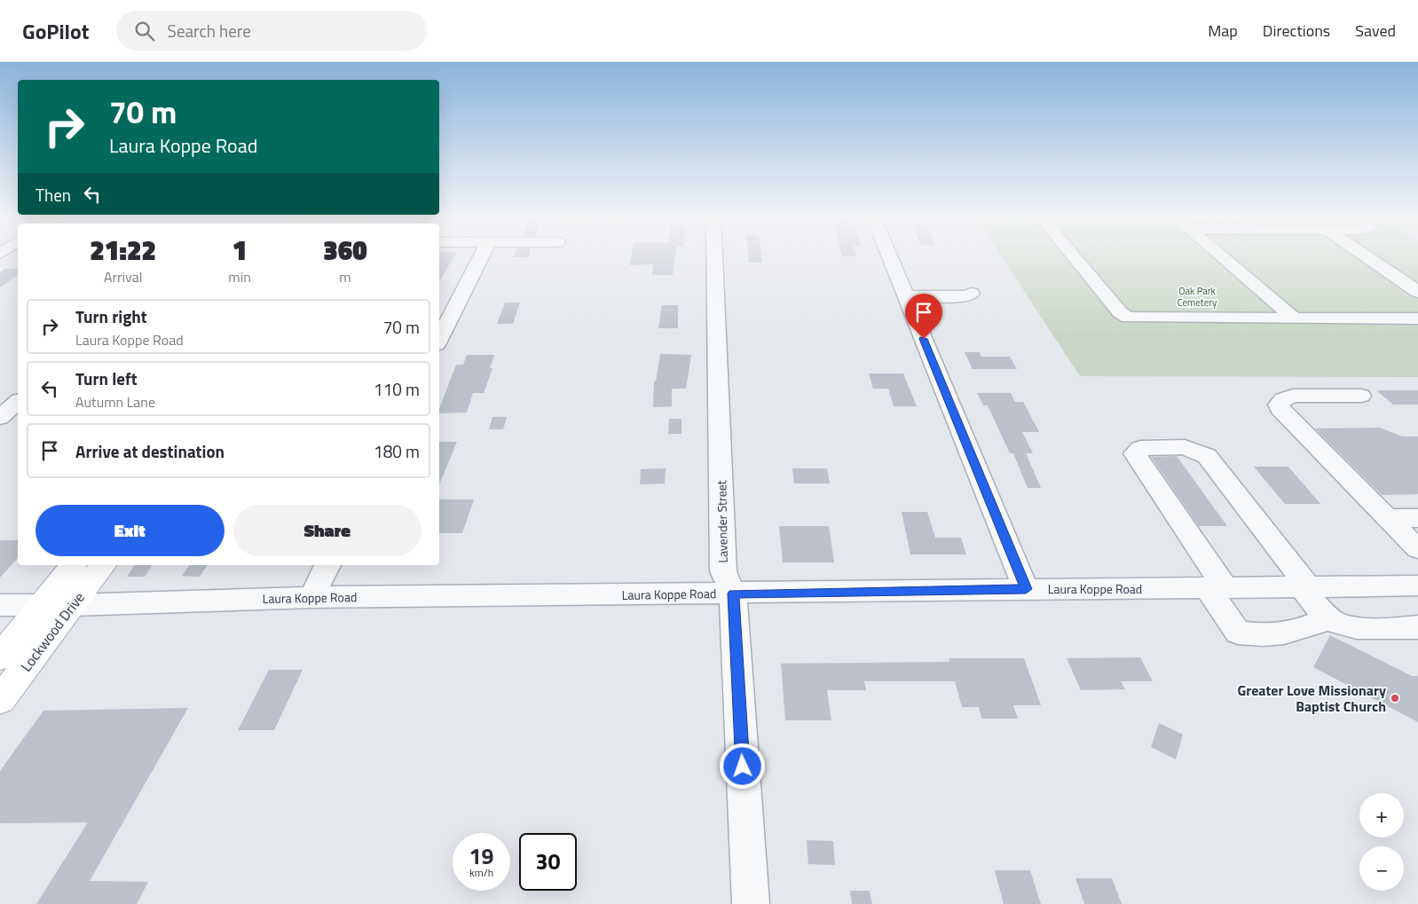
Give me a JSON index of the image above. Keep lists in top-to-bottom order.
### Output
{
  "streets": {
    "main road": ["Lockwood Drive"],
    "street": ["Lavender Street", "Laura Koppe Road"]
  },
  "crossings": [
    ["Lavender Street", "Laura Koppe Road"],
    ["Laura Koppe Road", "Lockwood Drive"]
  ],
  "parks": ["Oak Park Cemetery"],
  "places": ["Greater Love Missionary Baptist Church"],
  "page": {
    "header": "GoPilot",
    "search": "Search here",
    "nav": ["Map", "Directions", "Saved"],
    "turn": ["70 m", "Laura Koppe Road"],
    "then": "Then",
    "eta": [
      "21:22",
      "Arrival",
      "1",
      "min",
      "360",
      "m"
    ],
    "list": [
      {
        "name": "Turn right",
        "note": "Laura Koppe Road",
        "value": "70 m"
      },
      {
        "name": "Turn left",
        "note": "Autumn Lane",
        "value": "110 m"
      },
      {
        "name": "Arrive at destination",
        "value": "180 m"
      }
    ],
    "buttons": ["Exit", "Share"],
    "map_buttons": ["+", "−"],
    "speed": "19 km/h",
    "limit": "30"
  }
}
